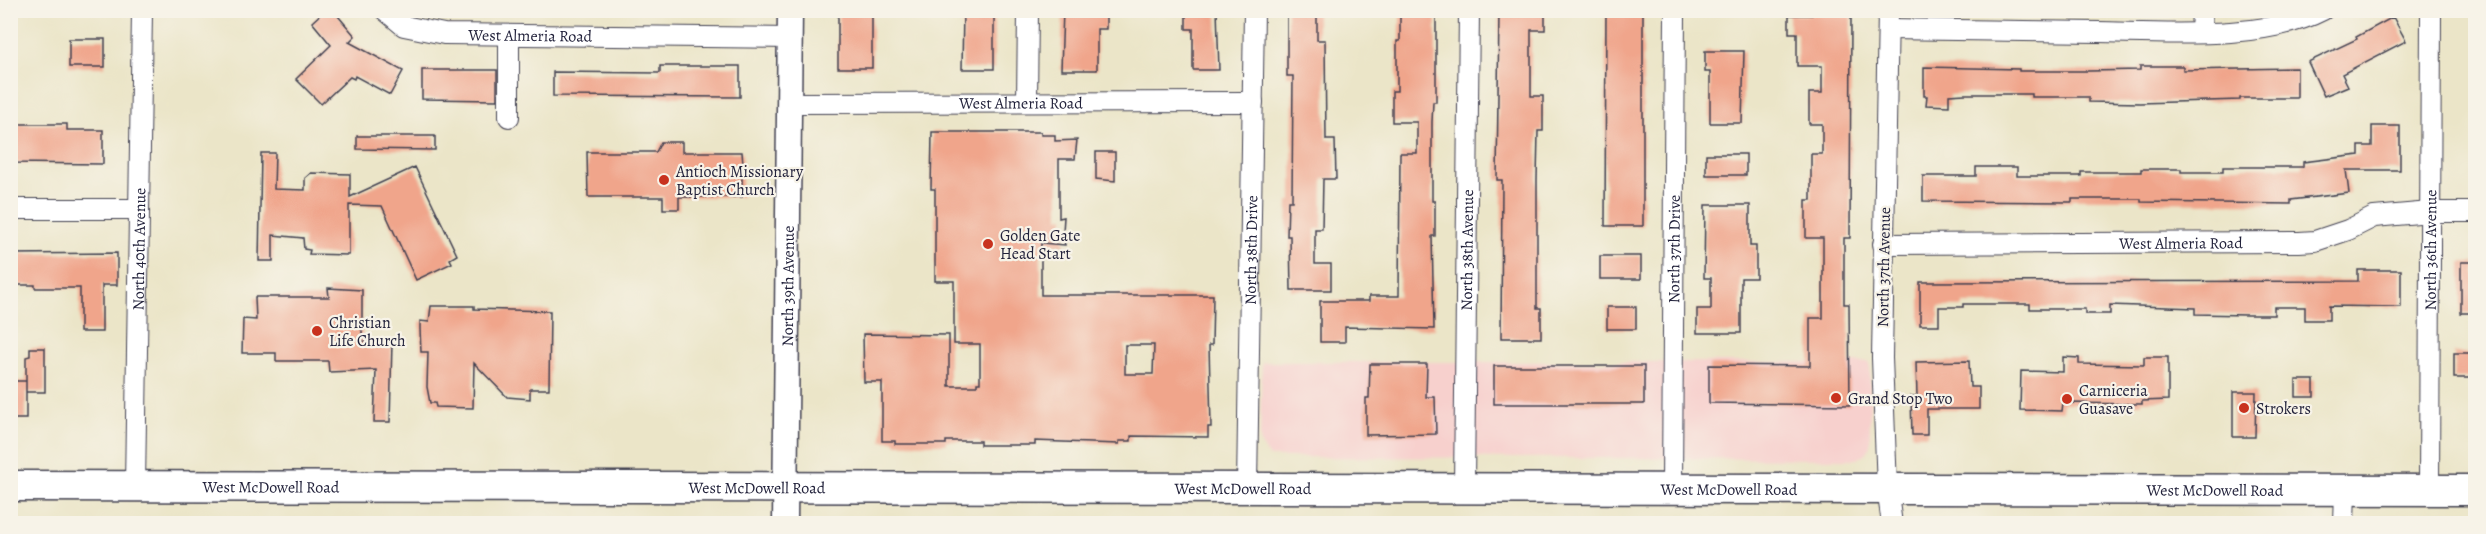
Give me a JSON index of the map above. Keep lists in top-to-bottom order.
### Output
{
  "streets": {
    "main road": ["West McDowell Road"],
    "street": [
      "West Almeria Road",
      "North 40th Avenue",
      "North 38th Drive",
      "North 38th Avenue",
      "North 37th Drive",
      "North 36th Avenue",
      "North 37th Avenue",
      "North 39th Avenue"
    ]
  },
  "crossings": [
    ["West Almeria Road", "North 38th Drive"],
    ["West Almeria Road", "North 36th Avenue"],
    ["West Almeria Road", "North 37th Avenue"],
    ["West Almeria Road", "North 39th Avenue"],
    ["North 40th Avenue", "West McDowell Road"],
    ["North 38th Drive", "West McDowell Road"],
    ["North 38th Avenue", "West McDowell Road"],
    ["North 37th Drive", "West McDowell Road"],
    ["North 36th Avenue", "West McDowell Road"],
    ["North 37th Avenue", "West McDowell Road"],
    ["North 39th Avenue", "West McDowell Road"]
  ],
  "places": [
    "Antioch Missionary Baptist Church",
    "Golden Gate Head Start",
    "Christian Life Church",
    "Grand Stop Two",
    "Carniceria Guasave",
    "Strokers"
  ]
}
